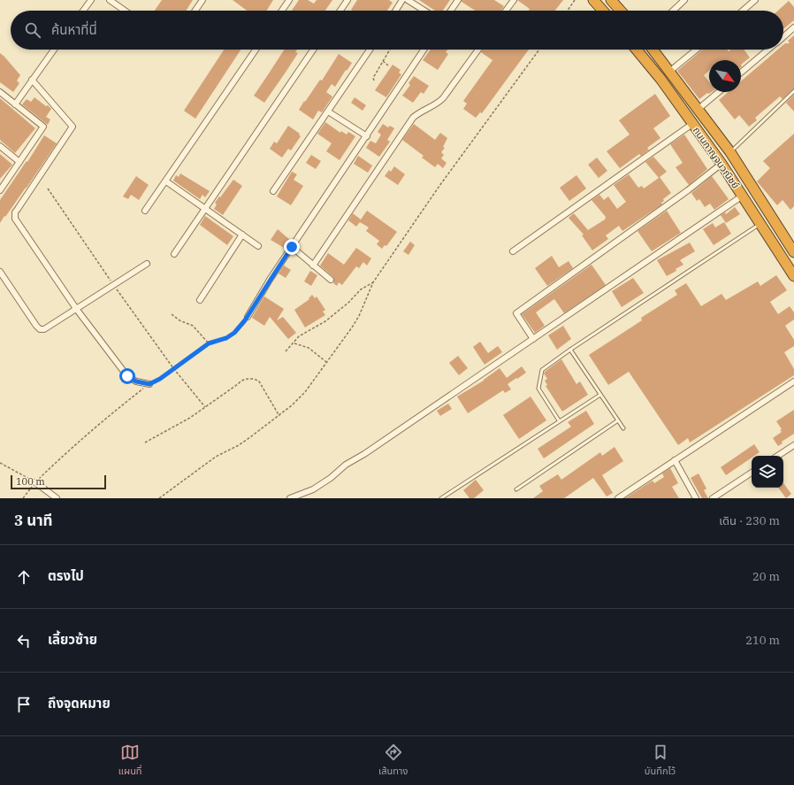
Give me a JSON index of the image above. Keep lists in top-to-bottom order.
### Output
{
  "streets": {
    "highway": ["ถนนกาญจนวณิชย์"]
  },
  "scale_bar": "100 m",
  "north": "bottom right",
  "page": {
    "search": "ค้นหาที่นี่",
    "scale": "100 m",
    "heading": ["3 นาที", "เดิน · 230 m"],
    "list": [
      ["ตรงไป", "20 m"],
      ["เลี้ยวซ้าย", "210 m"],
      "ถึงจุดหมาย"
    ],
    "nav": ["แผนที่", "เส้นทาง", "บันทึกไว้"]
  }
}
